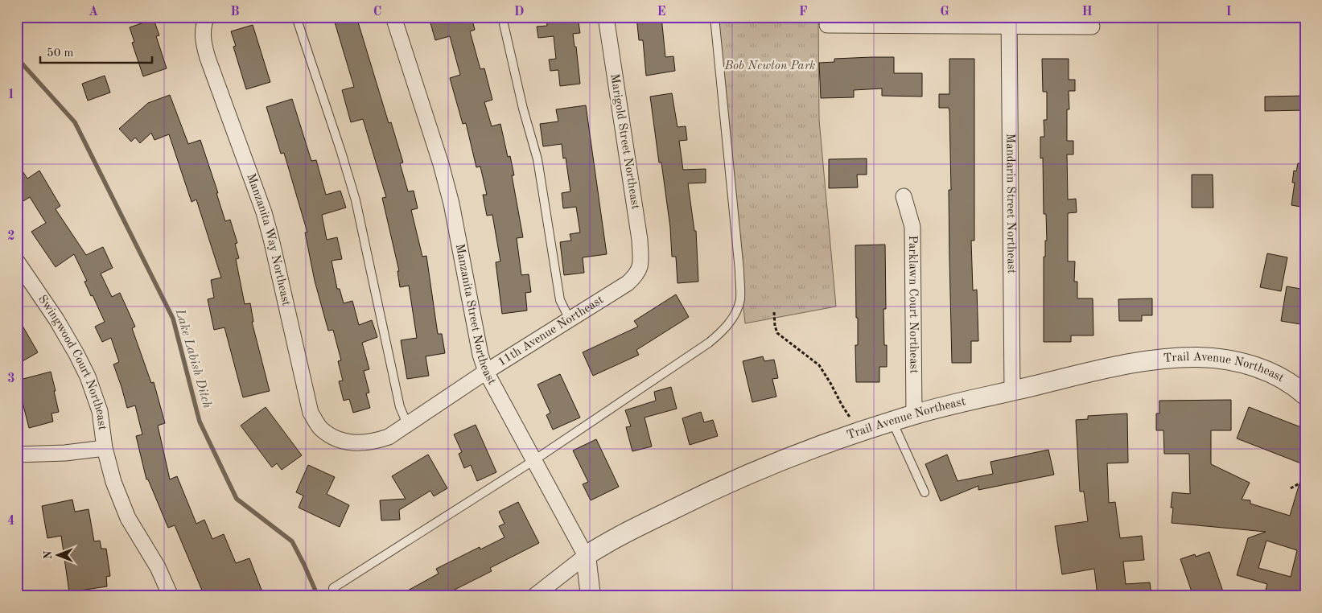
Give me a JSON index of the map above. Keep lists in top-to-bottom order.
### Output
{
  "streets": {
    "street": [
      "Marigold Street Northeast",
      "Mandarin Street Northeast",
      "Manzanita Way Northeast",
      "Parklawn Court Northeast",
      "Manzanita Street Northeast",
      "11th Avenue Northeast",
      "Swingwood Court Northeast",
      "Trail Avenue Northeast"
    ]
  },
  "crossings": [
    ["Marigold Street Northeast", "11th Avenue Northeast"],
    ["Mandarin Street Northeast", "Trail Avenue Northeast"],
    ["Manzanita Way Northeast", "11th Avenue Northeast"],
    ["Parklawn Court Northeast", "Trail Avenue Northeast"],
    ["Manzanita Street Northeast", "11th Avenue Northeast"],
    ["Manzanita Street Northeast", "Trail Avenue Northeast"]
  ],
  "water": ["Lake Labish Ditch"],
  "parks": ["Bob Newton Park"],
  "scale_bar": "50 m",
  "north": "left",
  "grid": {
    "columns": [
      "A",
      "B",
      "C",
      "D",
      "E",
      "F",
      "G",
      "H",
      "I"
    ],
    "rows": [
      "1",
      "2",
      "3",
      "4"
    ]
  }
}
